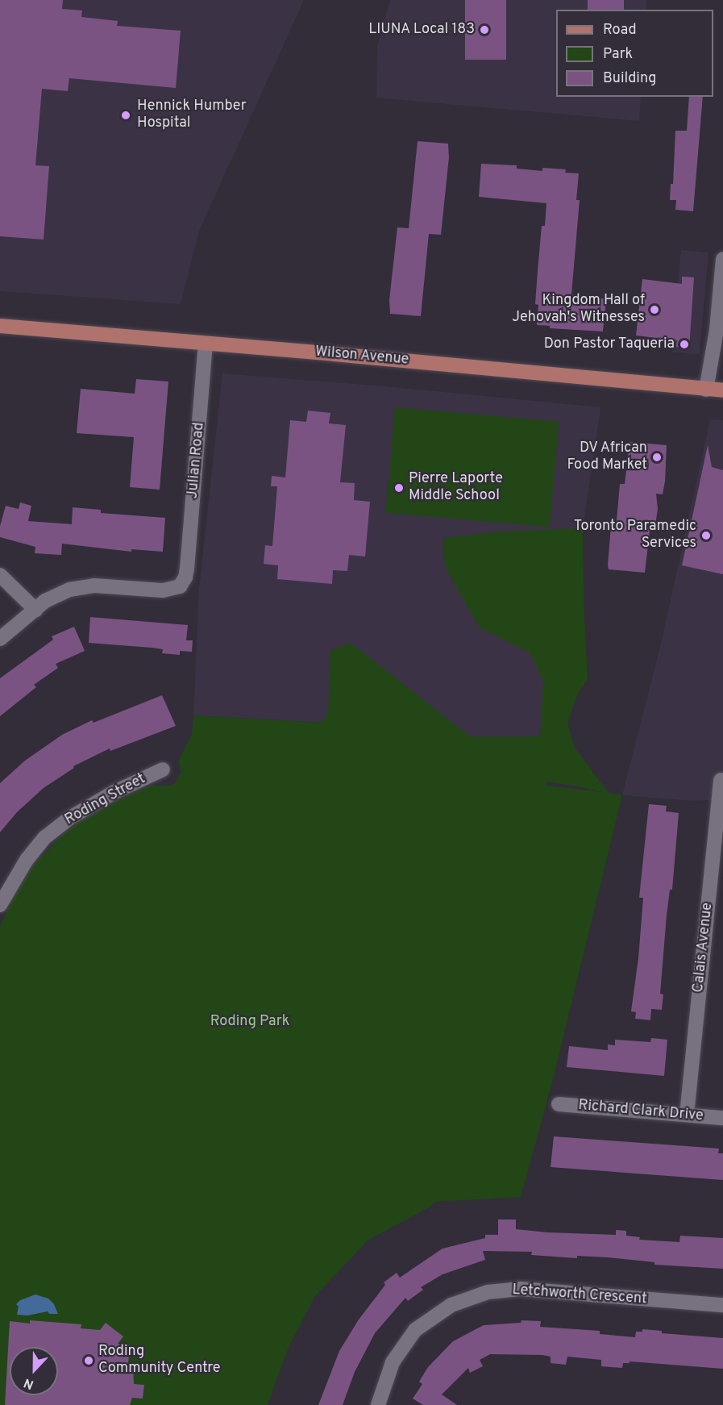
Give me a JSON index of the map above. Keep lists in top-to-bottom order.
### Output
{
  "streets": {
    "main road": ["Wilson Avenue"],
    "street": [
      "Julian Road",
      "Roding Street",
      "Calais Avenue",
      "Richard Clark Drive",
      "Letchworth Crescent"
    ]
  },
  "crossings": [
    ["Wilson Avenue", "Julian Road"],
    ["Calais Avenue", "Richard Clark Drive"]
  ],
  "parks": ["Roding Park"],
  "places": [
    "LIUNA Local 183",
    "Hennick Humber Hospital",
    "Kingdom Hall of Jehovah's Witnesses",
    "Don Pastor Taqueria",
    "DV African Food Market",
    "Pierre Laporte Middle School",
    "Toronto Paramedic Services",
    "Roding Community Centre"
  ],
  "legend": ["Road", "Park", "Building"],
  "north": "bottom"
}
